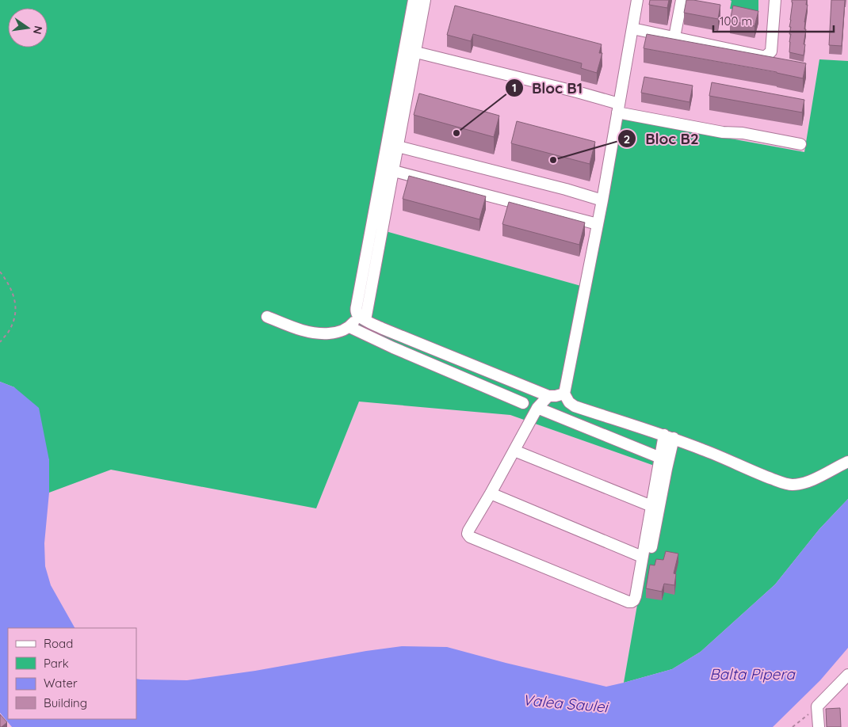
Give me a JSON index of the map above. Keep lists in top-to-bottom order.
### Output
{
  "water": ["Balta Pipera", "Valea Saulei"],
  "places": ["Bloc B1", "Bloc B2"],
  "legend": [
    "Road",
    "Park",
    "Water",
    "Building"
  ],
  "scale_bar": "100 m",
  "north": "right"
}
